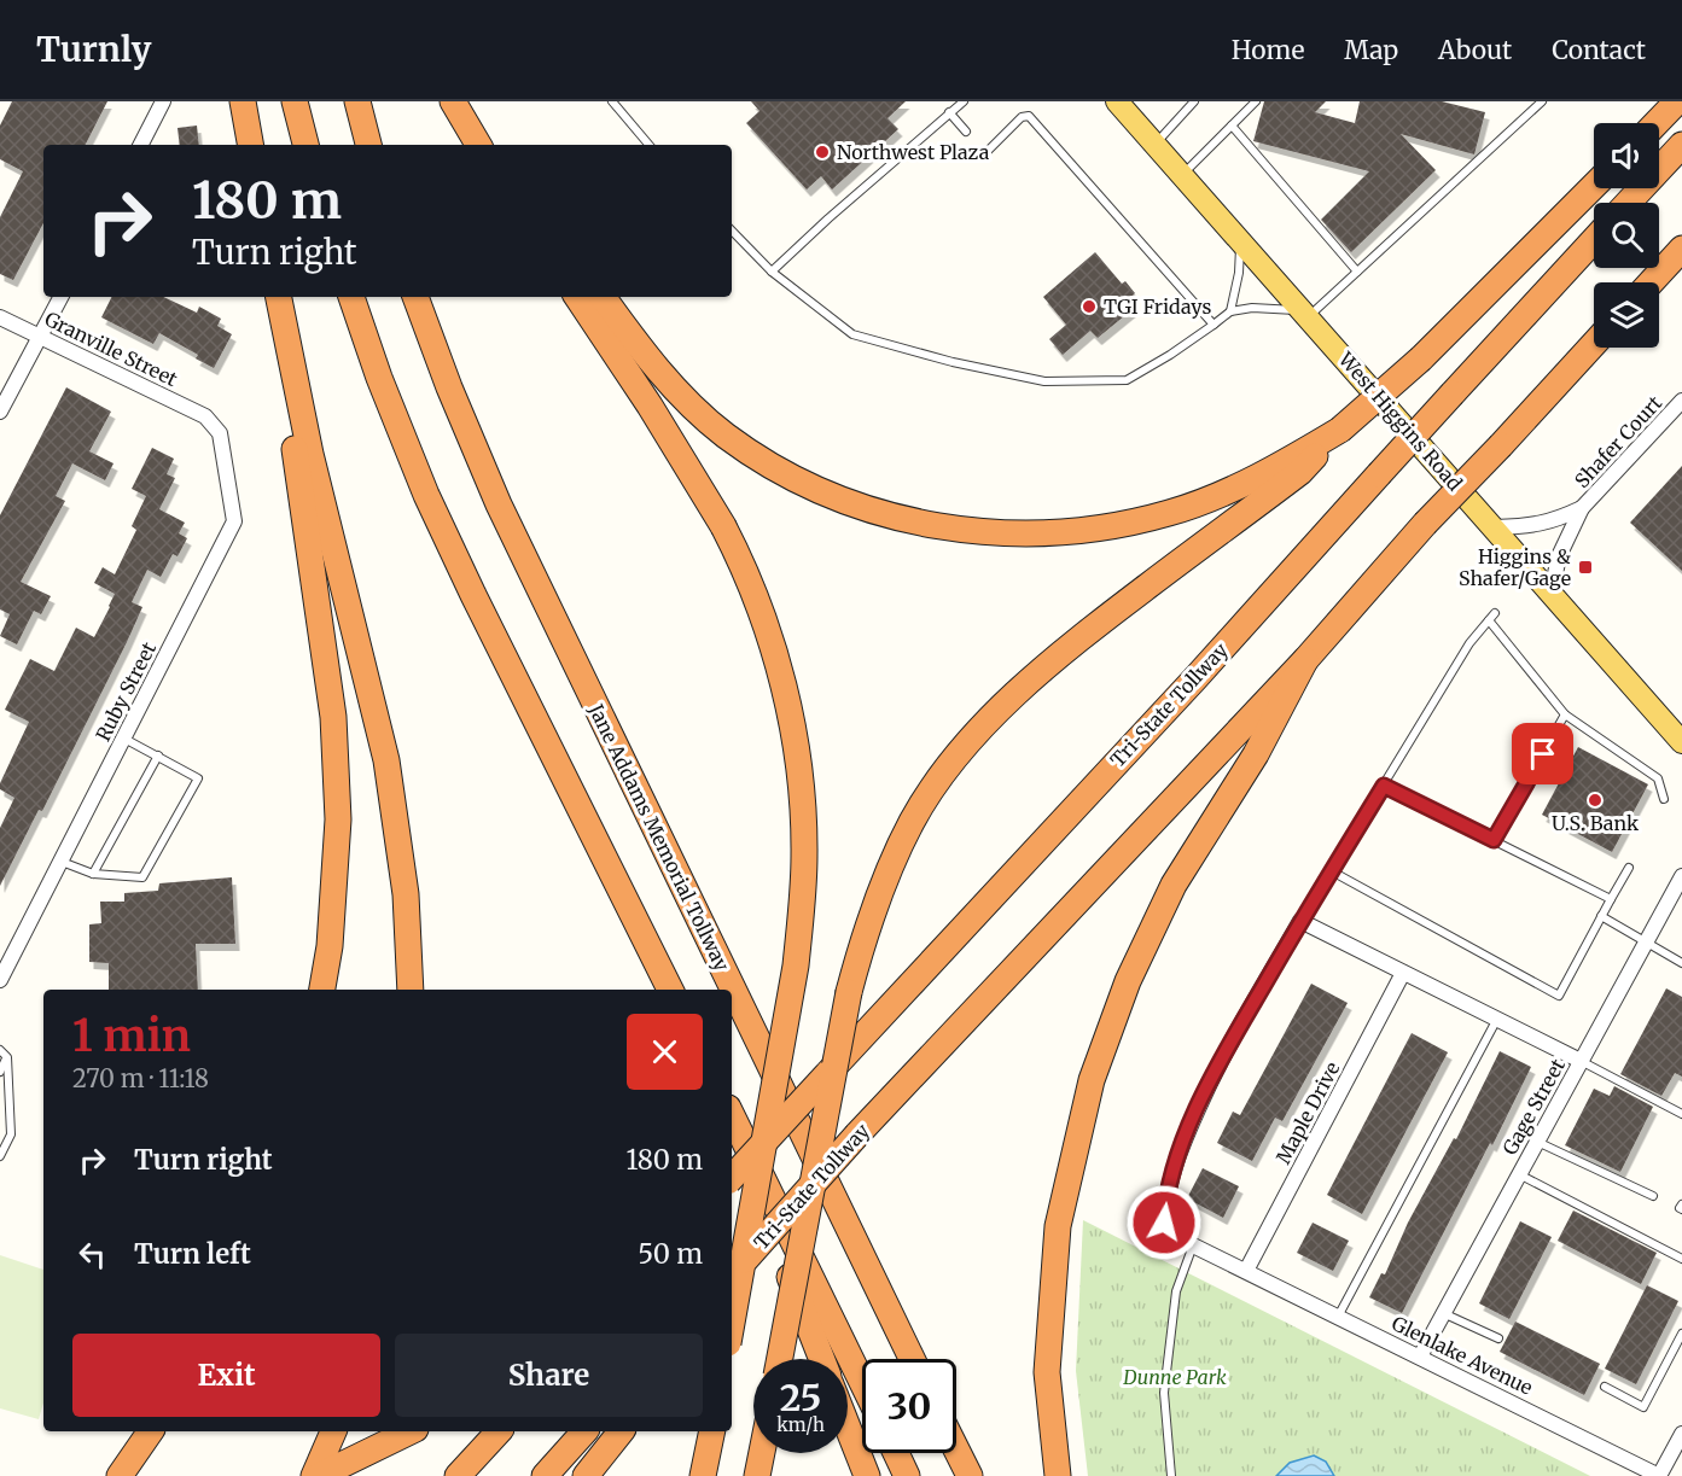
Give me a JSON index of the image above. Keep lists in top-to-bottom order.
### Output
{
  "streets": {
    "highway": ["Tri-State Tollway", "Jane Addams Memorial Tollway"],
    "main road": ["West Higgins Road"],
    "street": [
      "Granville Street",
      "Shafer Court",
      "Ruby Street",
      "Gage Street",
      "Maple Drive",
      "Glenlake Avenue"
    ]
  },
  "crossings": [
    ["Granville Street", "Ruby Street"],
    ["West Higgins Road", "Shafer Court"],
    ["Gage Street", "Glenlake Avenue"],
    ["Maple Drive", "Glenlake Avenue"]
  ],
  "parks": ["Dunne Park"],
  "places": {
    "other": ["Northwest Plaza", "TGI Fridays", "U.S. Bank"],
    "transit": ["Higgins & Shafer/Gage"]
  },
  "page": {
    "header": "Turnly",
    "nav": [
      "Home",
      "Map",
      "About",
      "Contact"
    ],
    "turn": ["180 m", "Turn right"],
    "heading": ["1 min", "270 m · 11:18"],
    "list": [
      {
        "name": "Turn right",
        "value": "180 m"
      },
      {
        "name": "Turn left",
        "value": "50 m"
      }
    ],
    "buttons": ["Exit", "Share"],
    "speed": "25 km/h",
    "limit": "30"
  }
}
